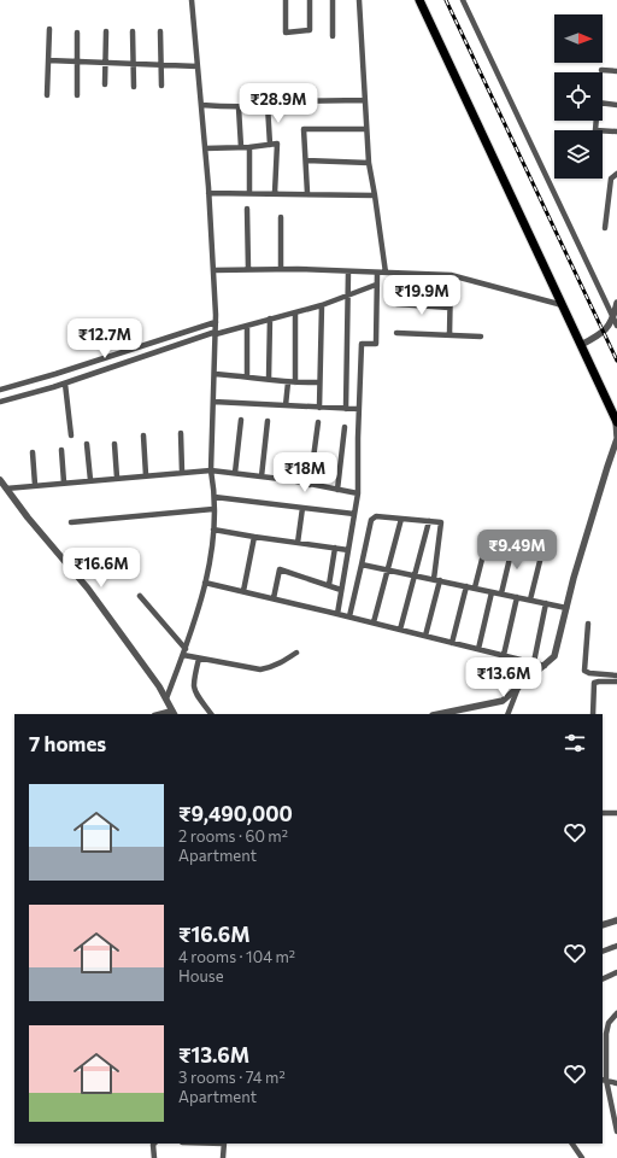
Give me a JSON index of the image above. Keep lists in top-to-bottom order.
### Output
{
  "north": "right",
  "page": {
    "price": [
      "₹28.9M",
      "₹19.9M",
      "₹12.7M",
      "₹18M",
      "₹9.49M",
      "₹16.6M",
      "₹13.6M"
    ],
    "heading": "7 homes",
    "list": [
      {
        "name": "₹9,490,000",
        "note": "2 rooms · 60 m² · Apartment"
      },
      {
        "name": "₹16.6M",
        "note": "4 rooms · 104 m² · House"
      },
      {
        "name": "₹13.6M",
        "note": "3 rooms · 74 m² · Apartment"
      }
    ]
  }
}
